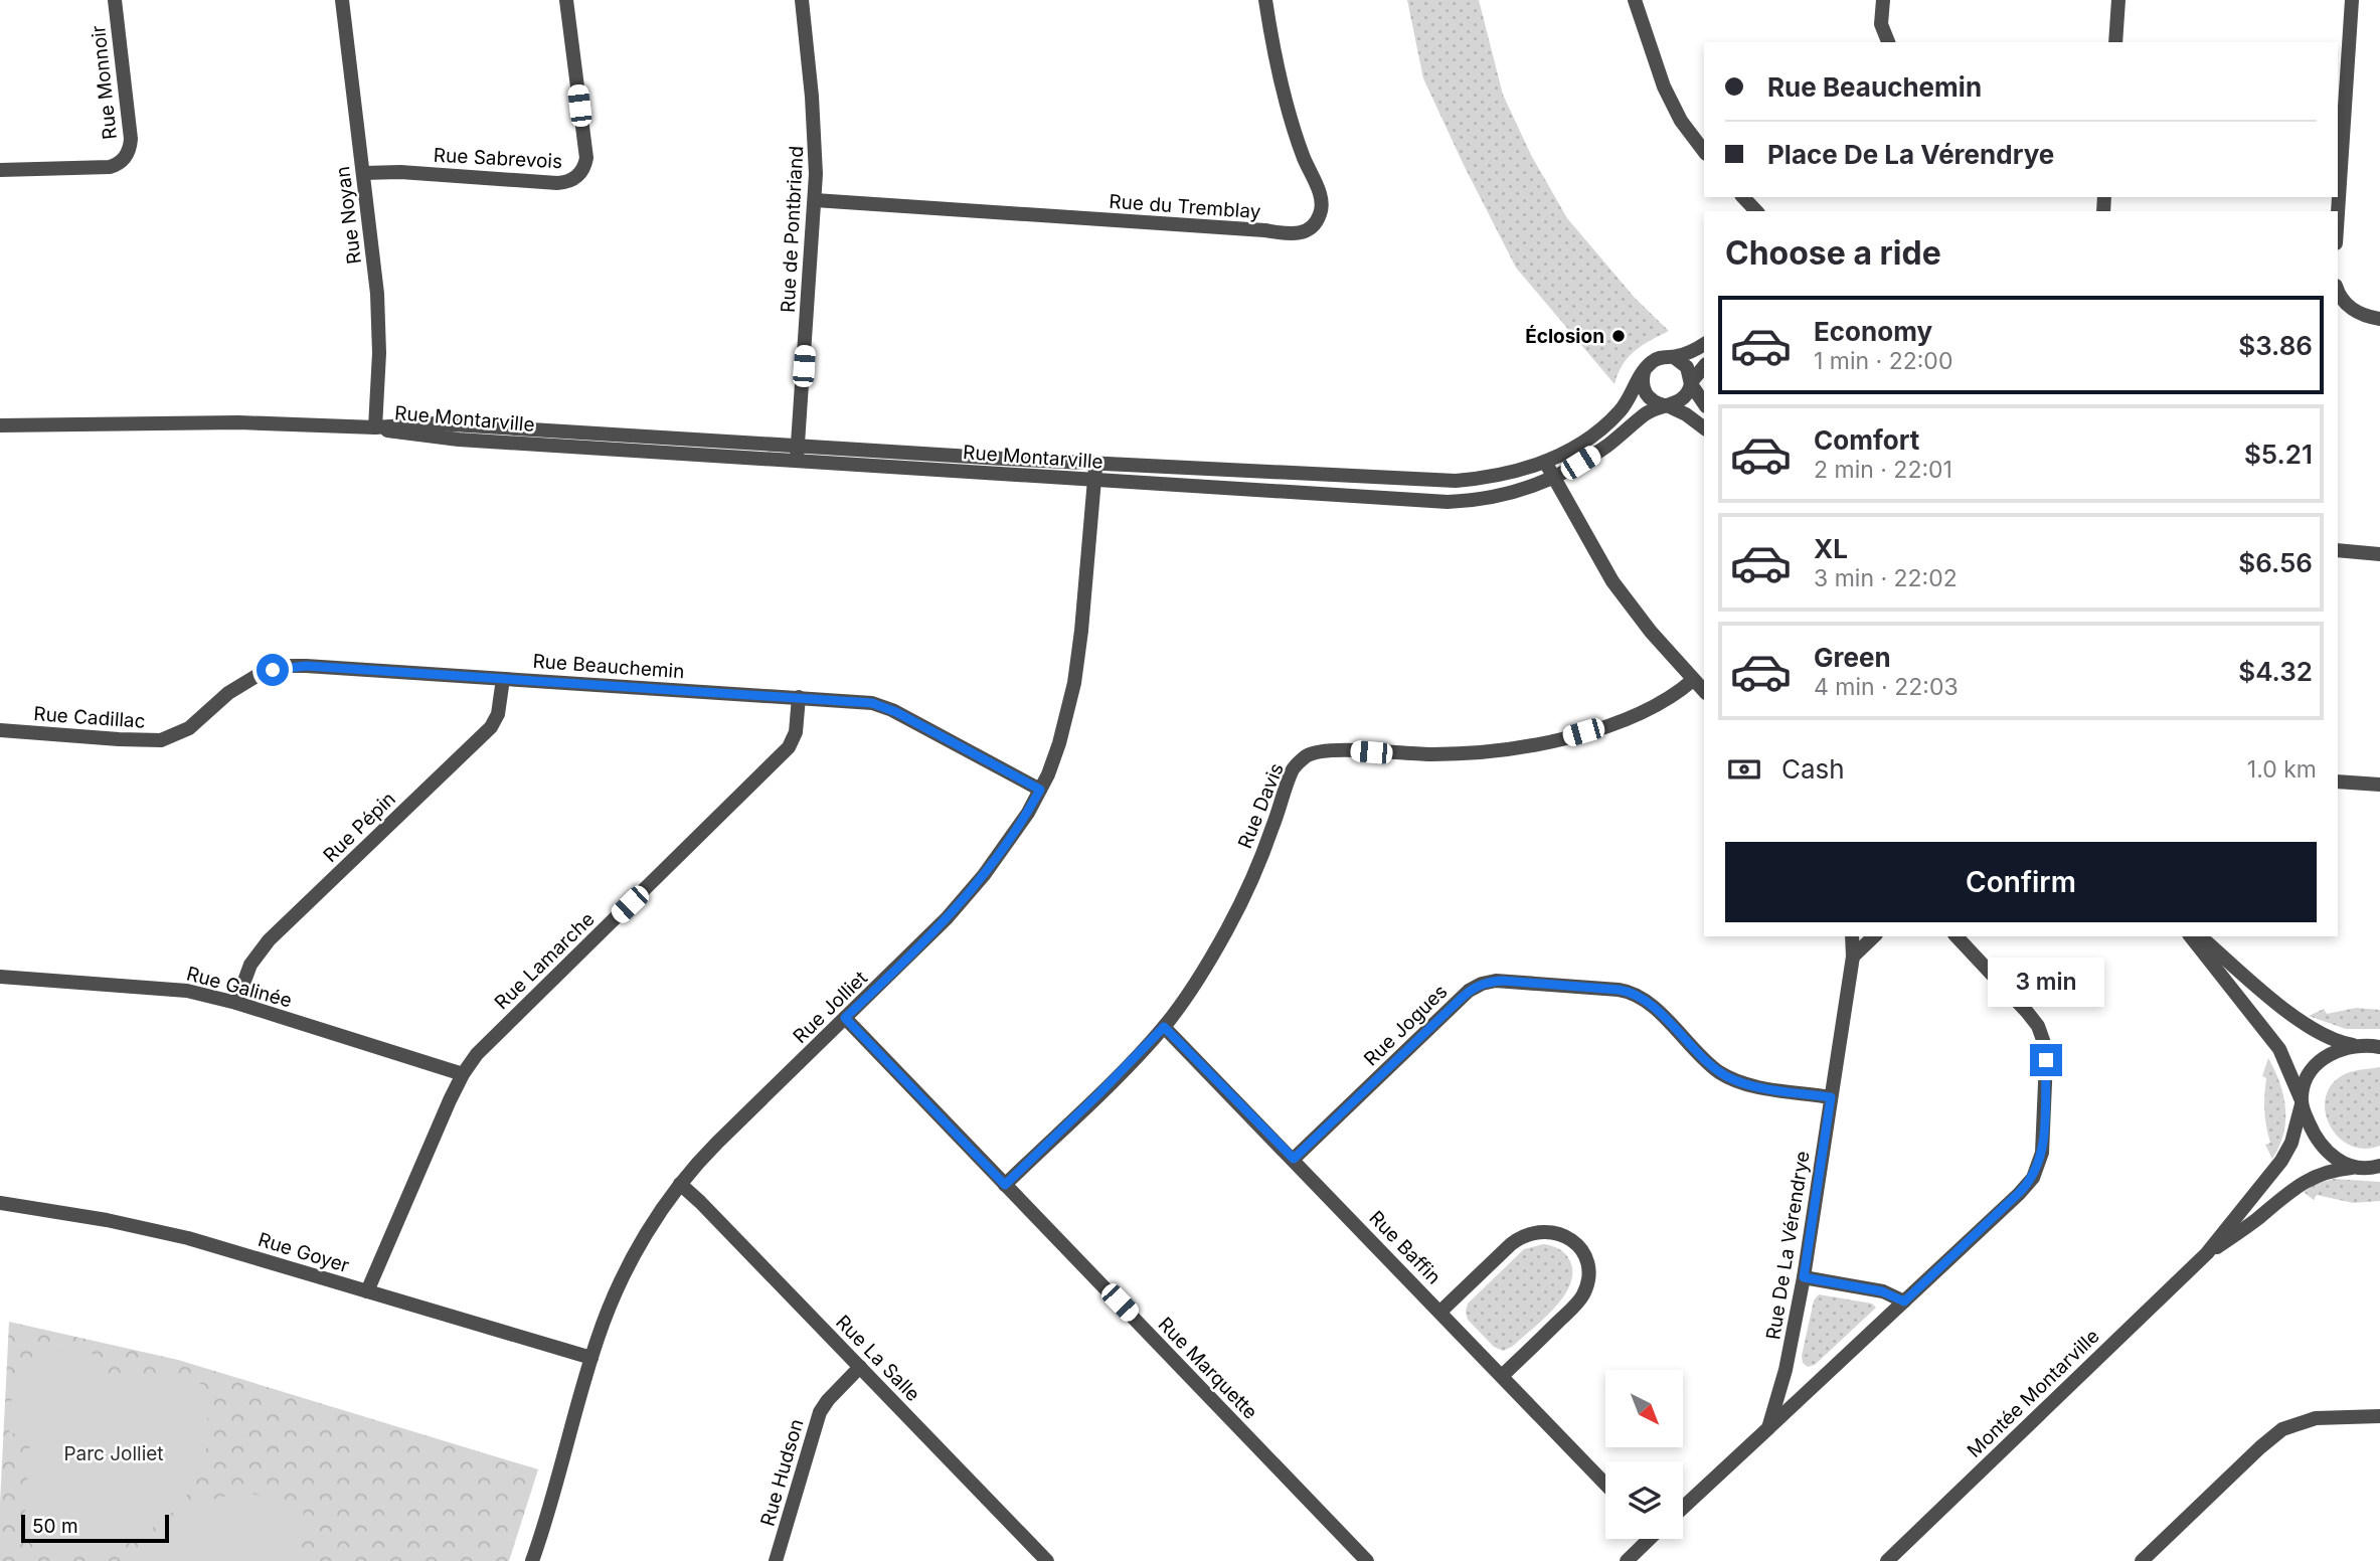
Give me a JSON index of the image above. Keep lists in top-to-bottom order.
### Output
{
  "streets": {
    "street": [
      "Rue Monnoir",
      "Rue Sabrevois",
      "Rue du Tremblay",
      "Rue Noyan",
      "Rue de Pontbriand",
      "Rue Montarville",
      "Rue Beauchemin",
      "Rue Cadillac",
      "Rue Davis",
      "Rue Pépin",
      "Rue Lamarche",
      "Rue Galinée",
      "Rue Jolliet",
      "Rue Jogues",
      "Rue De La Vérendrye",
      "Rue Baffin",
      "Rue Goyer",
      "Rue La Salle",
      "Rue Marquette",
      "Montée Montarville",
      "Rue Hudson"
    ]
  },
  "crossings": [
    ["Rue Sabrevois", "Rue Noyan"],
    ["Rue du Tremblay", "Rue de Pontbriand"],
    ["Rue Noyan", "Rue Montarville"],
    ["Rue de Pontbriand", "Rue Montarville"],
    ["Rue Montarville", "Rue Jolliet"],
    ["Rue Beauchemin", "Rue Cadillac"],
    ["Rue Beauchemin", "Rue Pépin"],
    ["Rue Beauchemin", "Rue Lamarche"],
    ["Rue Beauchemin", "Rue Jolliet"],
    ["Rue Davis", "Rue Baffin"],
    ["Rue Davis", "Rue Marquette"],
    ["Rue Pépin", "Rue Galinée"],
    ["Rue Lamarche", "Rue Galinée"],
    ["Rue Lamarche", "Rue Goyer"],
    ["Rue Jolliet", "Rue Goyer"],
    ["Rue Jolliet", "Rue La Salle"],
    ["Rue Jolliet", "Rue Marquette"],
    ["Rue Jogues", "Rue De La Vérendrye"],
    ["Rue Jogues", "Rue Baffin"],
    ["Rue La Salle", "Rue Hudson"]
  ],
  "parks": ["Parc Jolliet"],
  "places": ["Éclosion"],
  "scale_bar": "50 m",
  "north": "bottom right",
  "page": {
    "banner": ["Rue Beauchemin", "Place De La Vérendrye"],
    "heading": "Choose a ride",
    "list": [
      {
        "name": "Economy",
        "note": "1 min · 22:00",
        "value": "$3.86"
      },
      {
        "name": "Comfort",
        "note": "2 min · 22:01",
        "value": "$5.21"
      },
      {
        "name": "XL",
        "note": "3 min · 22:02",
        "value": "$6.56"
      },
      {
        "name": "Green",
        "note": "4 min · 22:03",
        "value": "$4.32"
      }
    ],
    "pay": ["Cash", "1.0 km"],
    "buttons": "Confirm",
    "bubble": "3 min",
    "scale": "50 m"
  }
}
